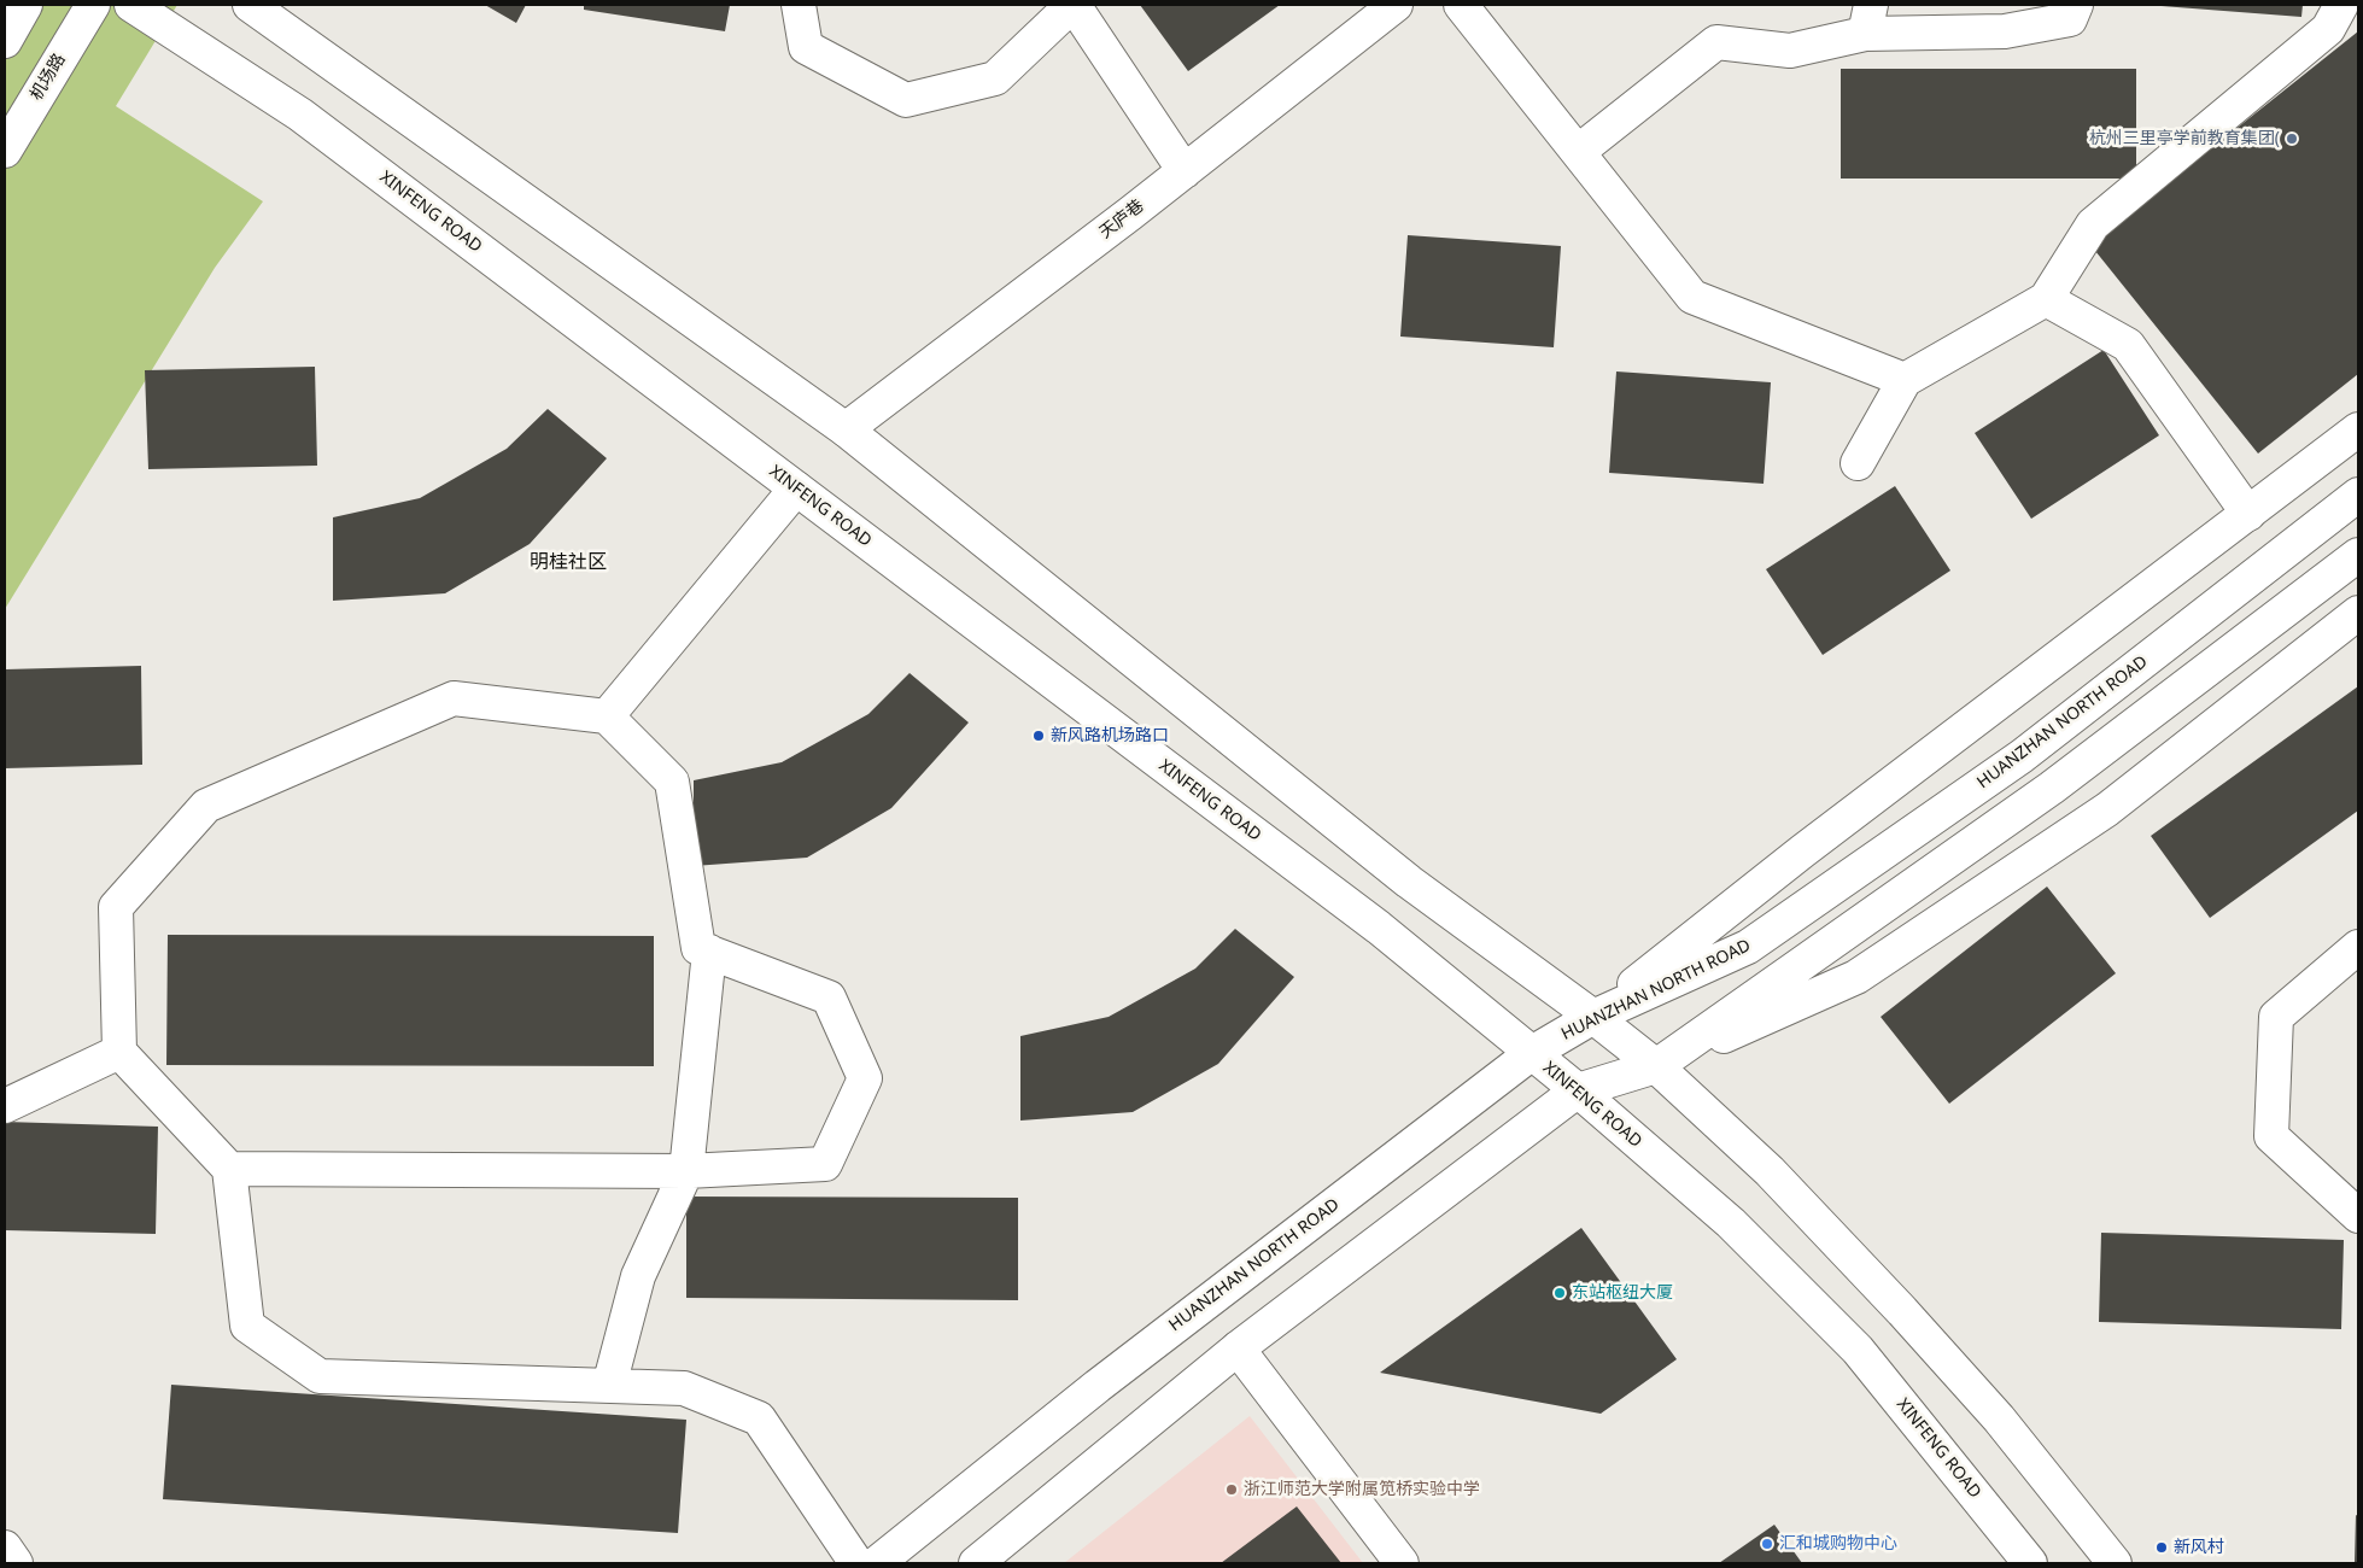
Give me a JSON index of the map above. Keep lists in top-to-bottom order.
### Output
{
  "streets": {
    "street": [
      "机场路",
      "XINFENG ROAD",
      "天庐巷",
      "HUANZHAN NORTH ROAD"
    ]
  },
  "crossings": [
    ["XINFENG ROAD", "HUANZHAN NORTH ROAD"]
  ],
  "districts": ["明桂社区"],
  "places": [
    "杭州三里亭学前教育集团(",
    "新风路机场路口",
    "东站枢纽大厦",
    "浙江师范大学附属笕桥实验中学",
    "汇和城购物中心",
    "新风村"
  ]
}
